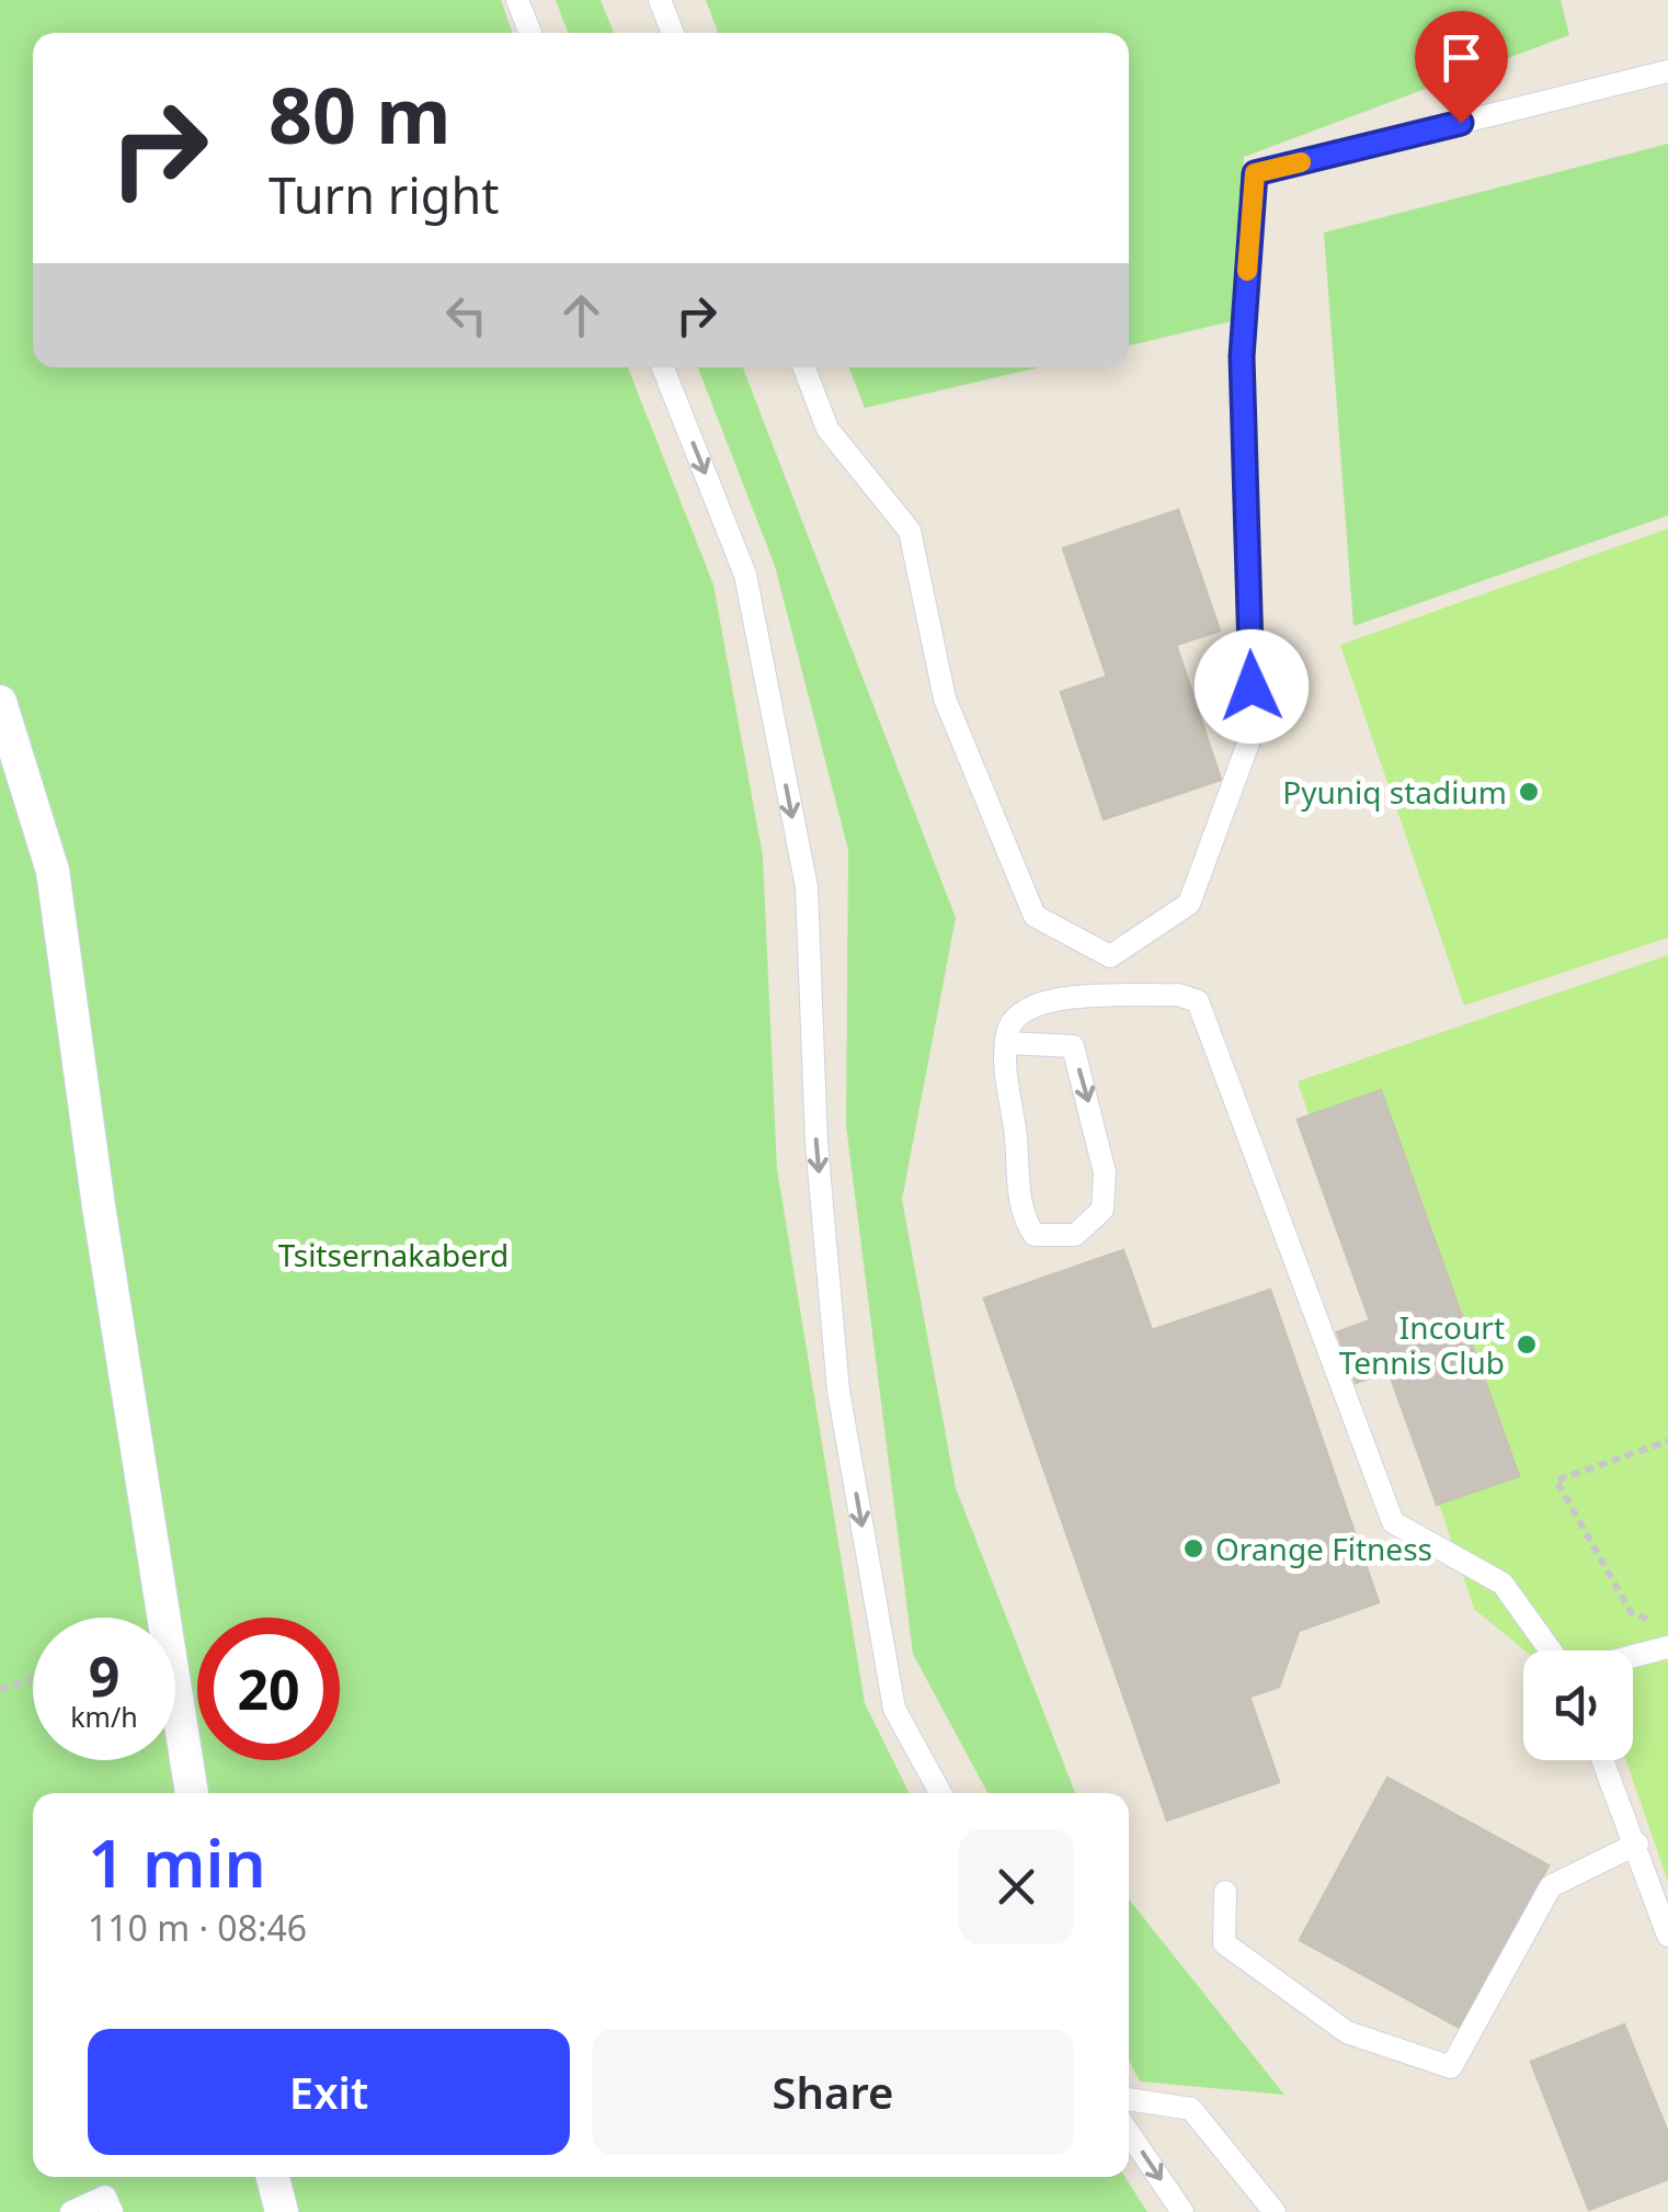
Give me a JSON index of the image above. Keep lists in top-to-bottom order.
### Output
{
  "parks": ["Tsitsernakaberd"],
  "places": ["Pyuniq stadium", "Incourt Tennis Club", "Orange Fitness"],
  "page": {
    "turn": ["80 m", "Turn right"],
    "speed": "9 km/h",
    "limit": "20",
    "heading": ["1 min", "110 m · 08:46"],
    "buttons": ["Exit", "Share"]
  }
}
